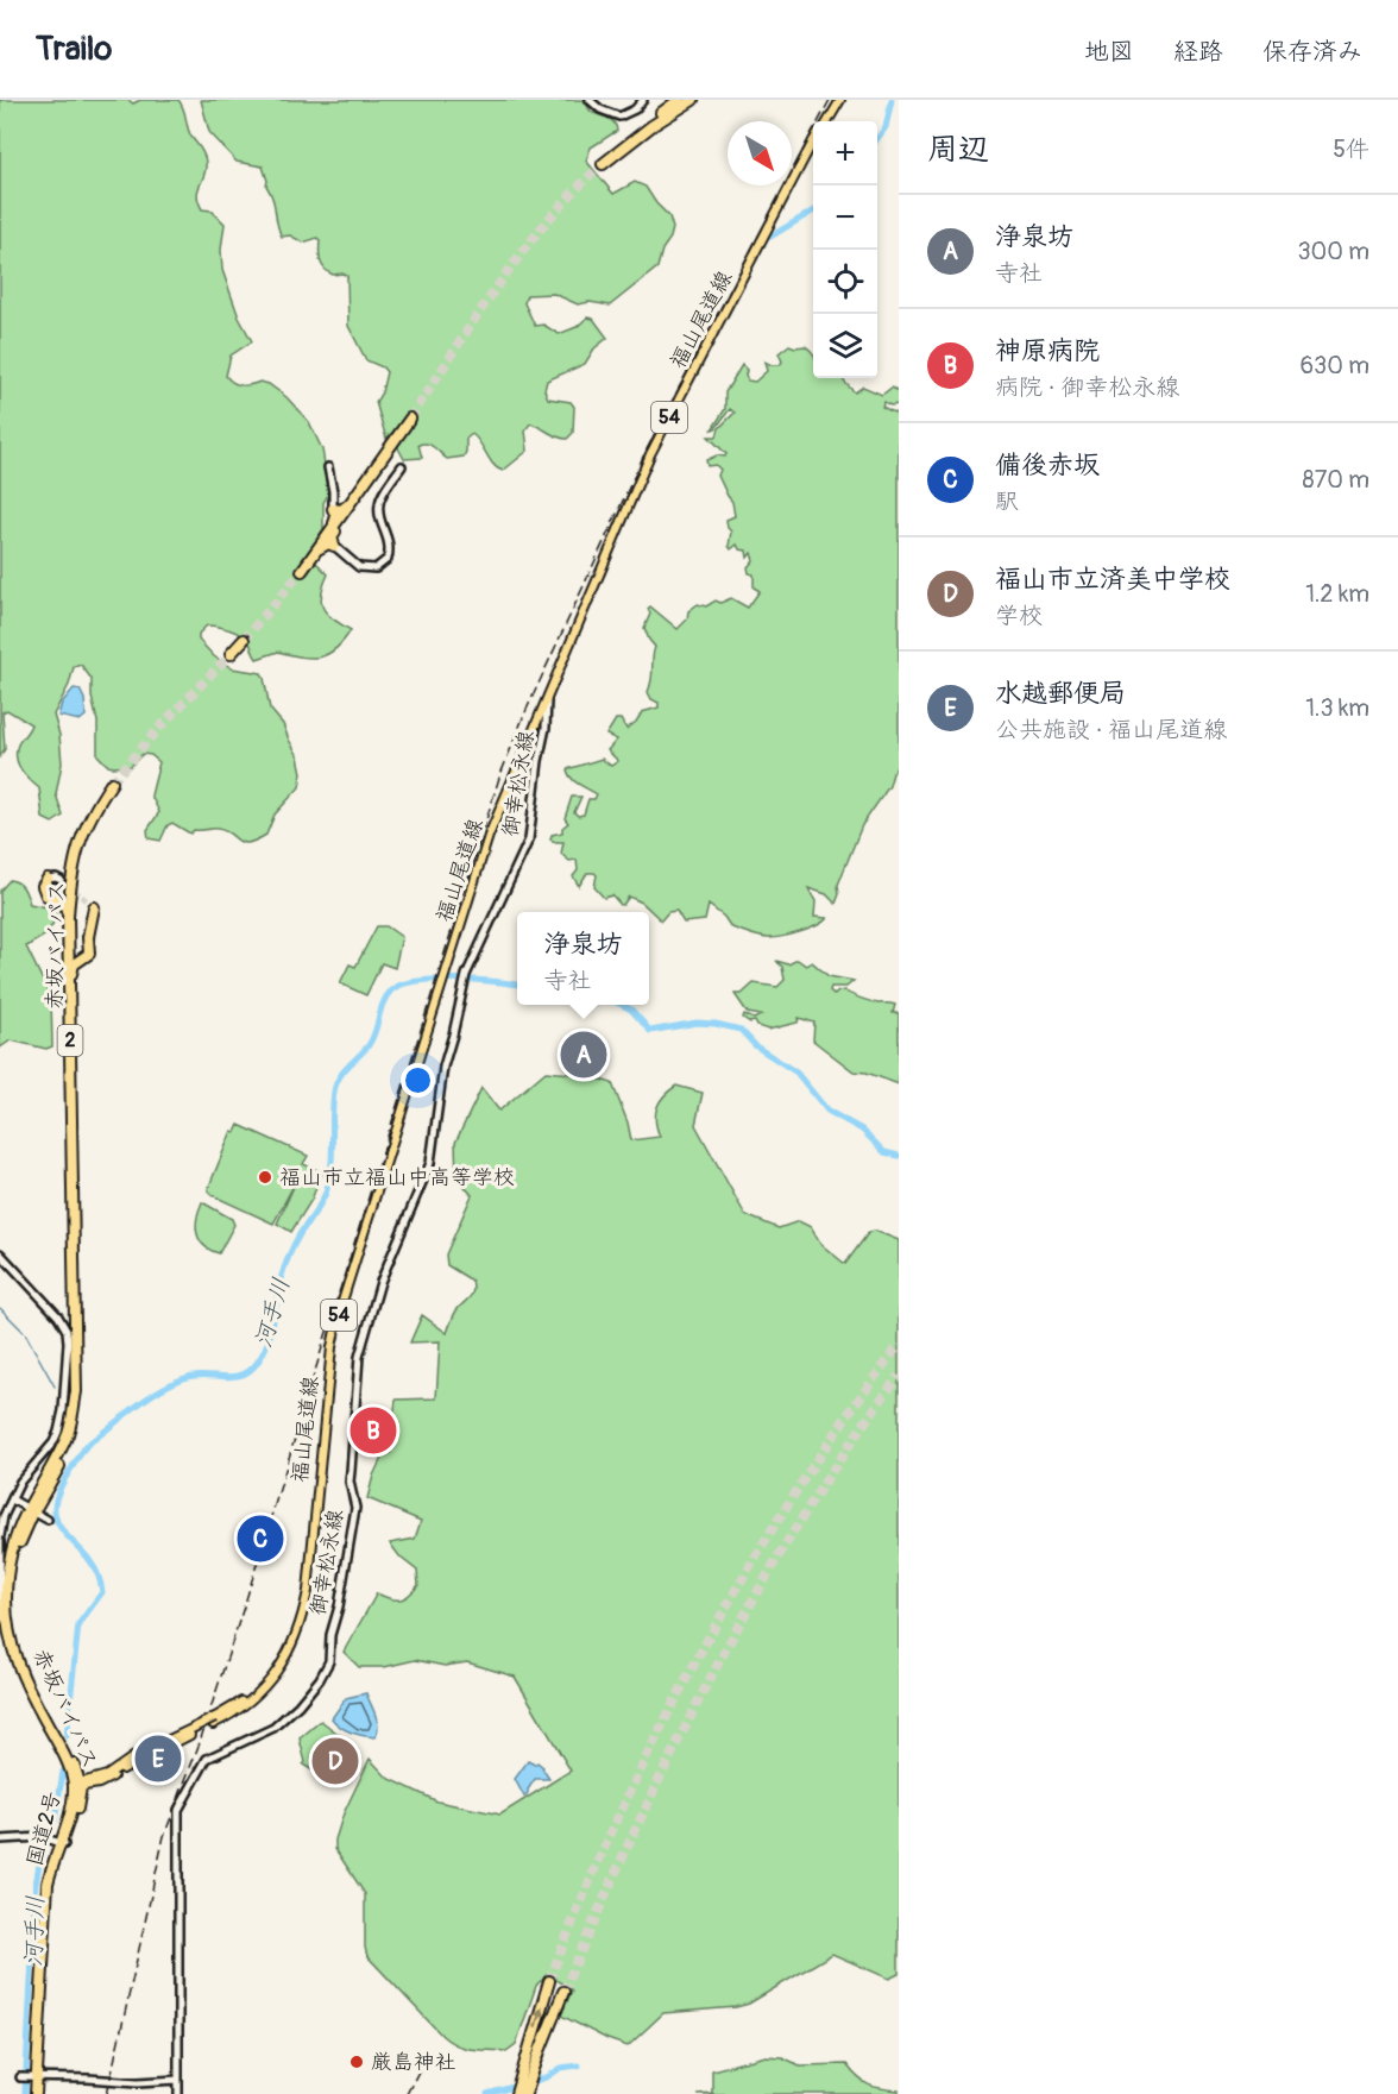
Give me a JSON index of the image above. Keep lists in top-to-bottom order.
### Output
{
  "streets": {
    "highway": ["赤坂バイパス", "2", "国道2号"],
    "main road": ["福山尾道線", "54", "御幸松永線"]
  },
  "crossings": [
    ["福山尾道線", "御幸松永線"],
    ["福山尾道線", "赤坂バイパス"],
    ["福山尾道線", "国道2号"],
    ["赤坂バイパス", "国道2号"]
  ],
  "water": ["河手川"],
  "places": ["福山市立福山中高等学校", "厳島神社"],
  "north": "bottom right",
  "page": {
    "header": "Trailo",
    "nav": ["地図", "経路", "保存済み"],
    "heading": ["周辺", "5件"],
    "map_buttons": ["+", "−"],
    "list": [
      {
        "mark": "A",
        "name": "浄泉坊",
        "note": "寺社",
        "value": "300 m"
      },
      {
        "mark": "B",
        "name": "神原病院",
        "note": "病院 · 御幸松永線",
        "value": "630 m"
      },
      {
        "mark": "C",
        "name": "備後赤坂",
        "note": "駅",
        "value": "870 m"
      },
      {
        "mark": "D",
        "name": "福山市立済美中学校",
        "note": "学校",
        "value": "1.2 km"
      },
      {
        "mark": "E",
        "name": "水越郵便局",
        "note": "公共施設 · 福山尾道線",
        "value": "1.3 km"
      }
    ],
    "popup": ["浄泉坊", "寺社"],
    "pins": [
      "A",
      "B",
      "C",
      "E",
      "D"
    ]
  }
}
